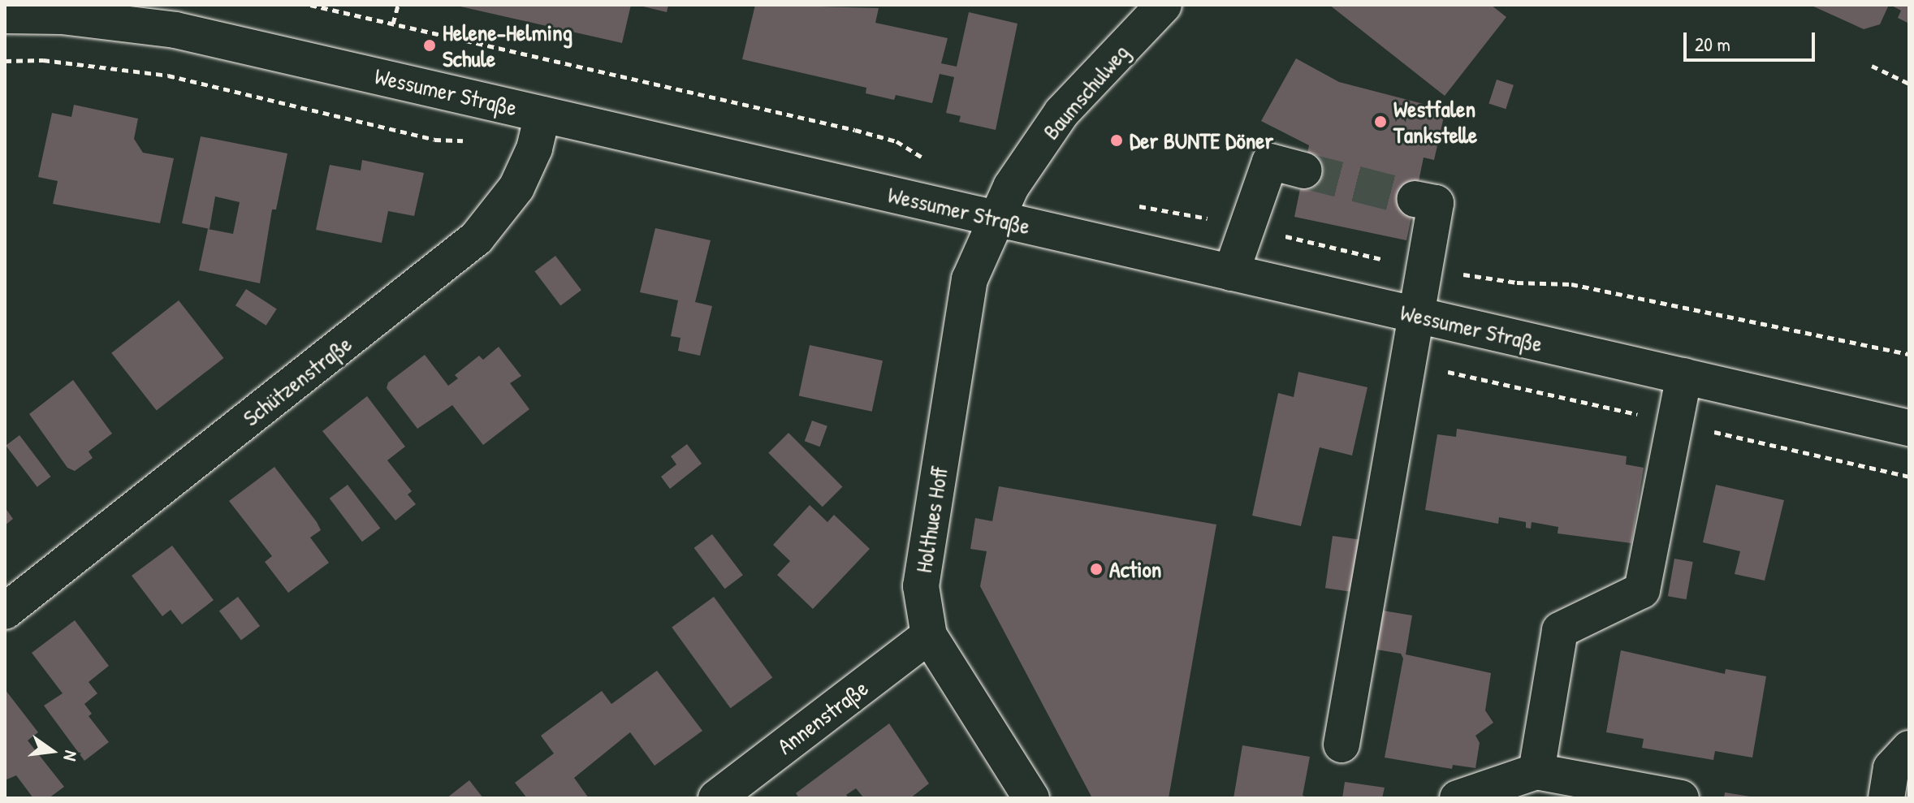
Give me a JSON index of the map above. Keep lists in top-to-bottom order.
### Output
{
  "streets": {
    "street": [
      "Wessumer Straße",
      "Baumschulweg",
      "Schützenstraße",
      "Holthues Hoff",
      "Annenstraße"
    ]
  },
  "crossings": [
    ["Wessumer Straße", "Baumschulweg"],
    ["Wessumer Straße", "Schützenstraße"],
    ["Wessumer Straße", "Holthues Hoff"],
    ["Baumschulweg", "Holthues Hoff"],
    ["Holthues Hoff", "Annenstraße"]
  ],
  "places": [
    "Helene-Helming Schule",
    "Westfalen Tankstelle",
    "Der BUNTE Döner",
    "Action"
  ],
  "scale_bar": "20 m",
  "north": "right"
}
